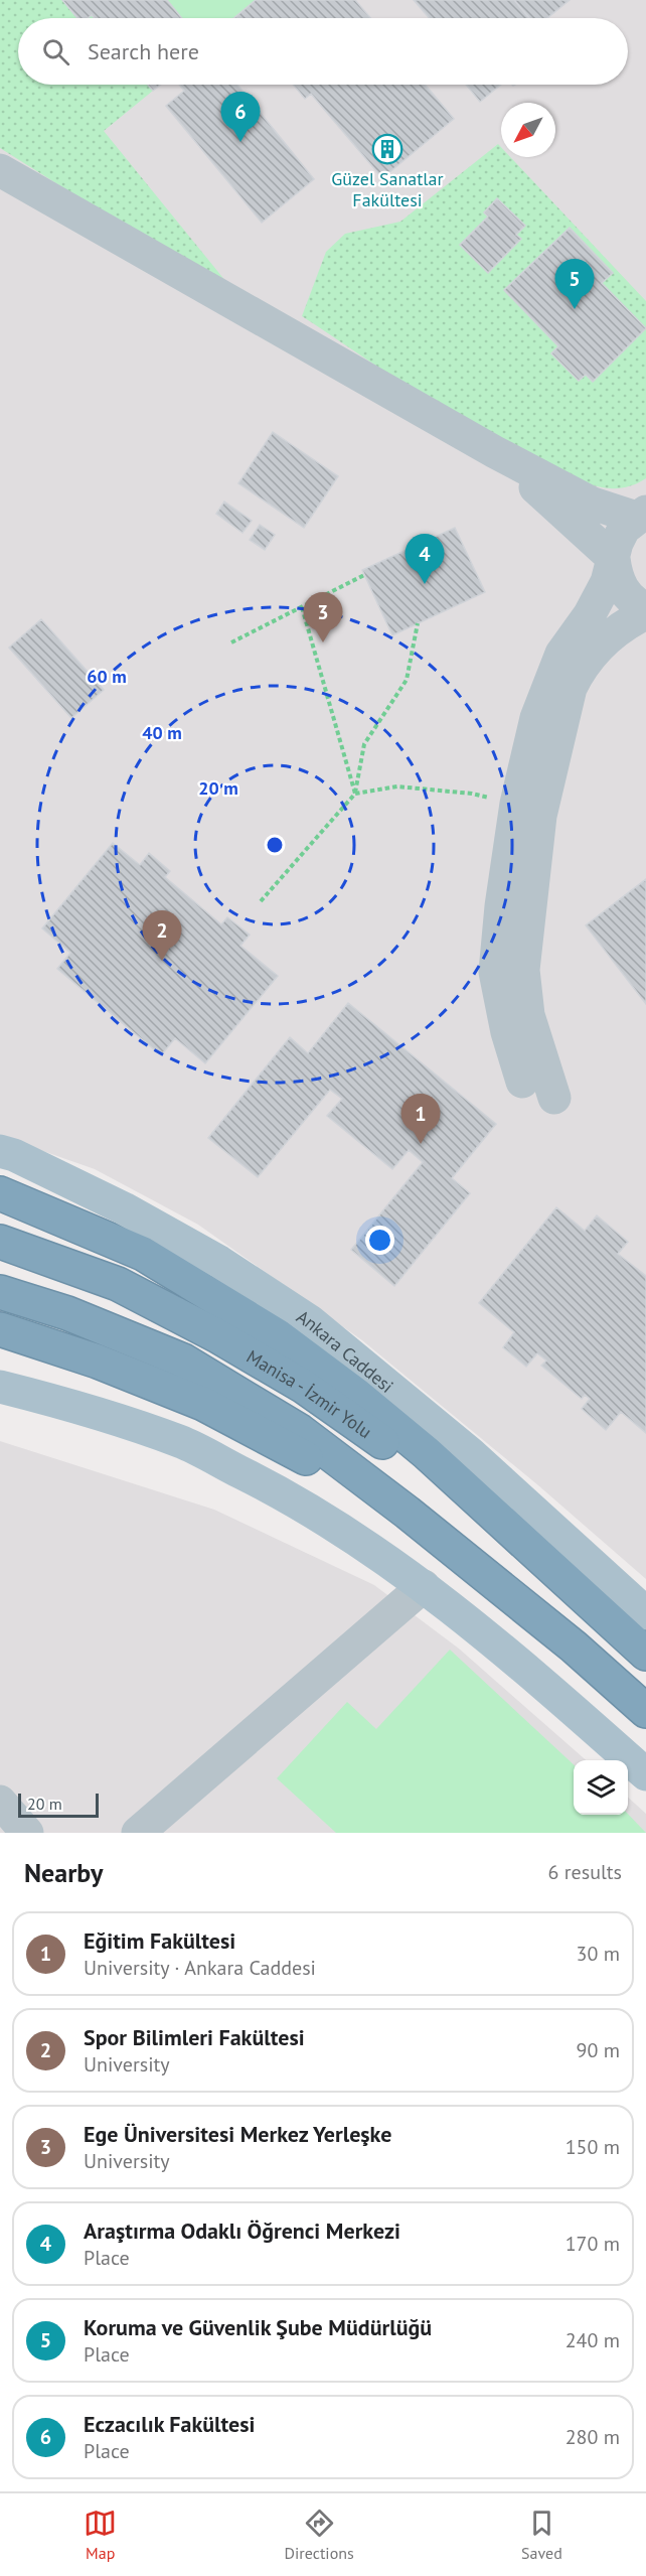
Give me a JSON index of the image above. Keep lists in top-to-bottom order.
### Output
{
  "streets": {
    "highway": ["Ankara Caddesi", "Manisa - İzmir Yolu"]
  },
  "crossings": [
    ["Ankara Caddesi", "Manisa - İzmir Yolu"]
  ],
  "places": {
    "building": ["Güzel Sanatlar Fakültesi"]
  },
  "scale_bar": "20 m",
  "north": "bottom left",
  "page": {
    "search": "Search here",
    "pins": [
      "6",
      "5",
      "4",
      "3",
      "2",
      "1"
    ],
    "scale": "20 m",
    "heading": ["Nearby", "6 results"],
    "list": [
      {
        "mark": "1",
        "name": "Eğitim Fakültesi",
        "note": "University · Ankara Caddesi",
        "value": "30 m"
      },
      {
        "mark": "2",
        "name": "Spor Bilimleri Fakültesi",
        "note": "University",
        "value": "90 m"
      },
      {
        "mark": "3",
        "name": "Ege Üniversitesi Merkez Yerleşke",
        "note": "University",
        "value": "150 m"
      },
      {
        "mark": "4",
        "name": "Araştırma Odaklı Öğrenci Merkezi",
        "note": "Place",
        "value": "170 m"
      },
      {
        "mark": "5",
        "name": "Koruma ve Güvenlik Şube Müdürlüğü",
        "note": "Place",
        "value": "240 m"
      },
      {
        "mark": "6",
        "name": "Eczacılık Fakültesi",
        "note": "Place",
        "value": "280 m"
      }
    ],
    "nav": ["Map", "Directions", "Saved"]
  },
  "rings": ["60 m", "40 m", "20 m"]
}
